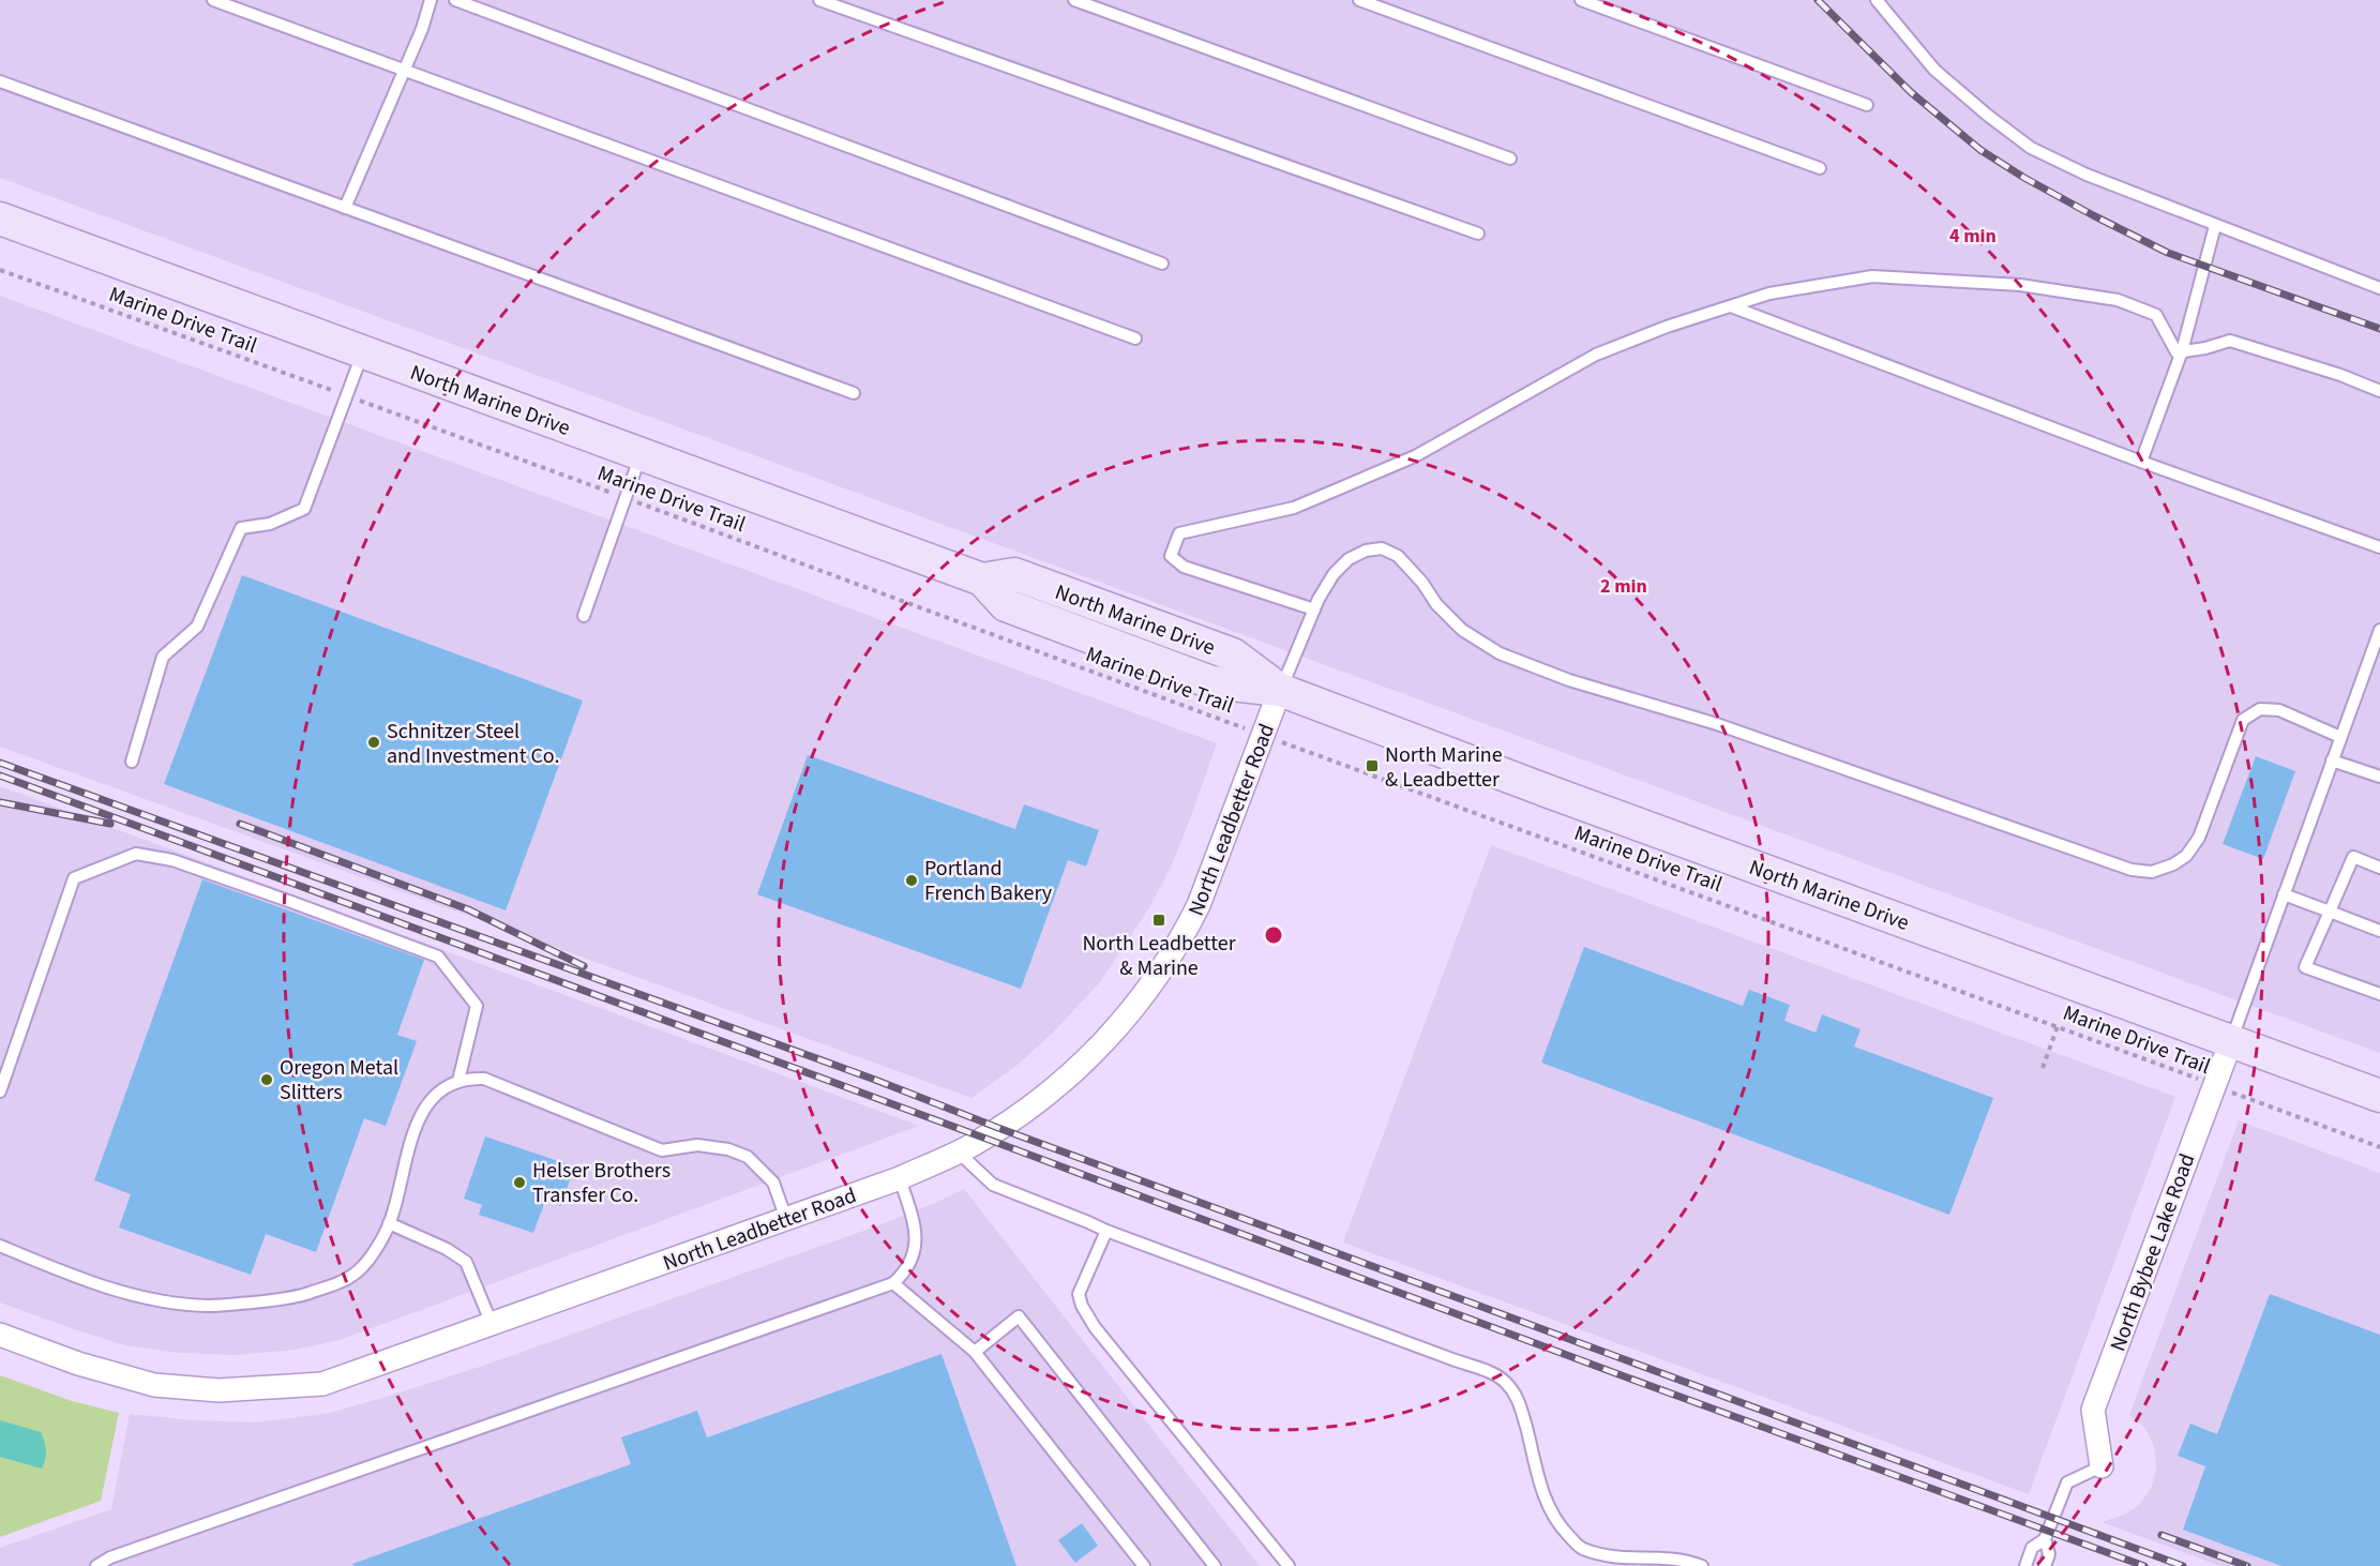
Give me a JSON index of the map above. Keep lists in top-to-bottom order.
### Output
{
  "streets": {
    "main road": ["North Marine Drive"],
    "street": ["North Leadbetter Road", "North Bybee Lake Road"],
    "path": ["Marine Drive Trail"]
  },
  "crossings": [
    ["Marine Drive Trail", "North Leadbetter Road"],
    ["Marine Drive Trail", "North Bybee Lake Road"],
    ["North Marine Drive", "North Leadbetter Road"],
    ["North Marine Drive", "North Bybee Lake Road"]
  ],
  "places": {
    "other": [
      "Schnitzer Steel and Investment Co.",
      "Portland French Bakery",
      "Oregon Metal Slitters",
      "Helser Brothers Transfer Co."
    ],
    "transit": ["North Marine & Leadbetter", "North Leadbetter & Marine"]
  },
  "rings": ["4 min", "2 min"]
}
